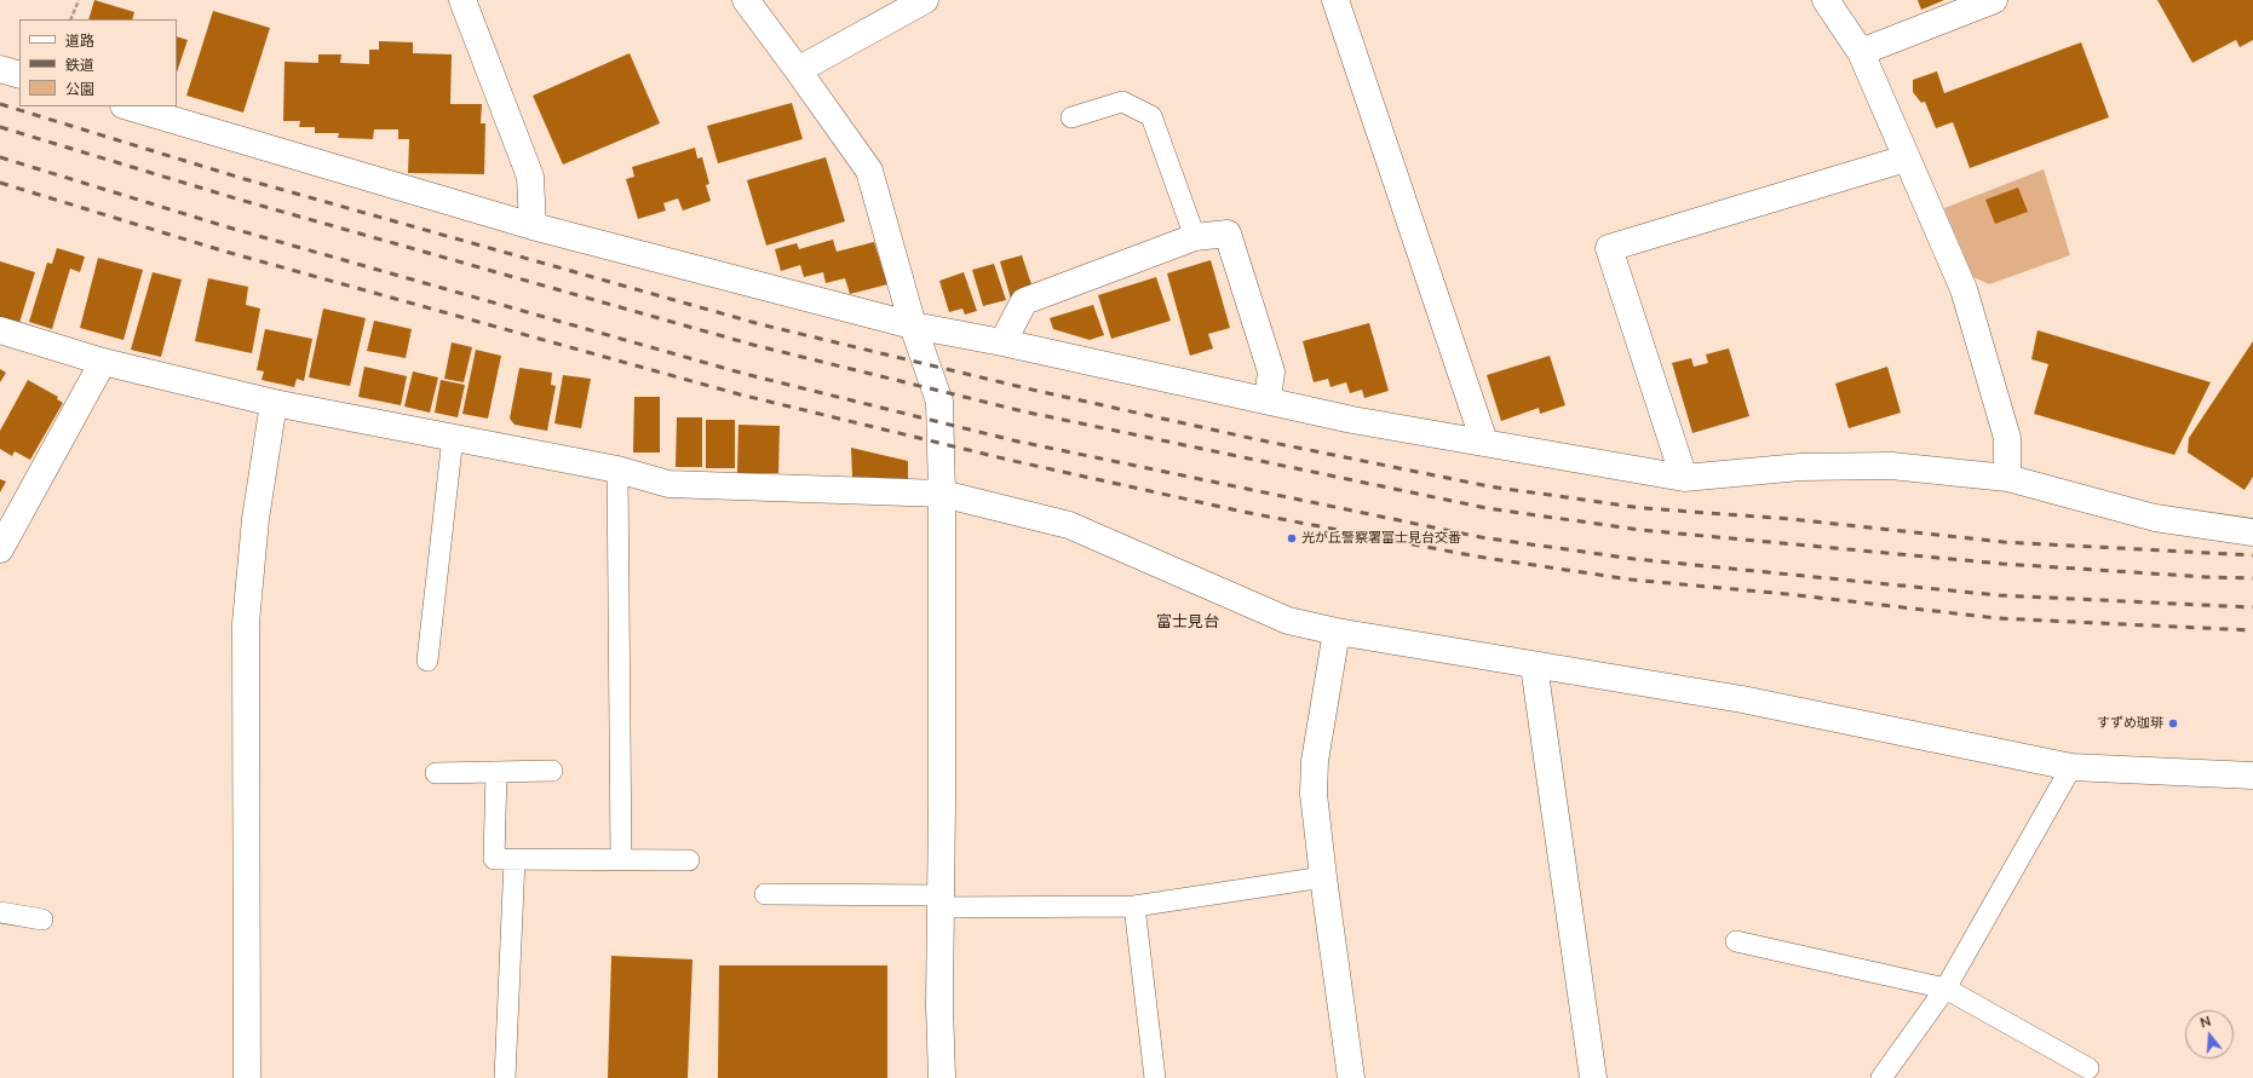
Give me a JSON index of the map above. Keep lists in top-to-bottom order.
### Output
{
  "districts": ["富士見台"],
  "places": ["光が丘警察署富士見台交番", "すずめ珈琲"],
  "legend": ["道路", "鉄道", "公園"],
  "north": "top"
}
